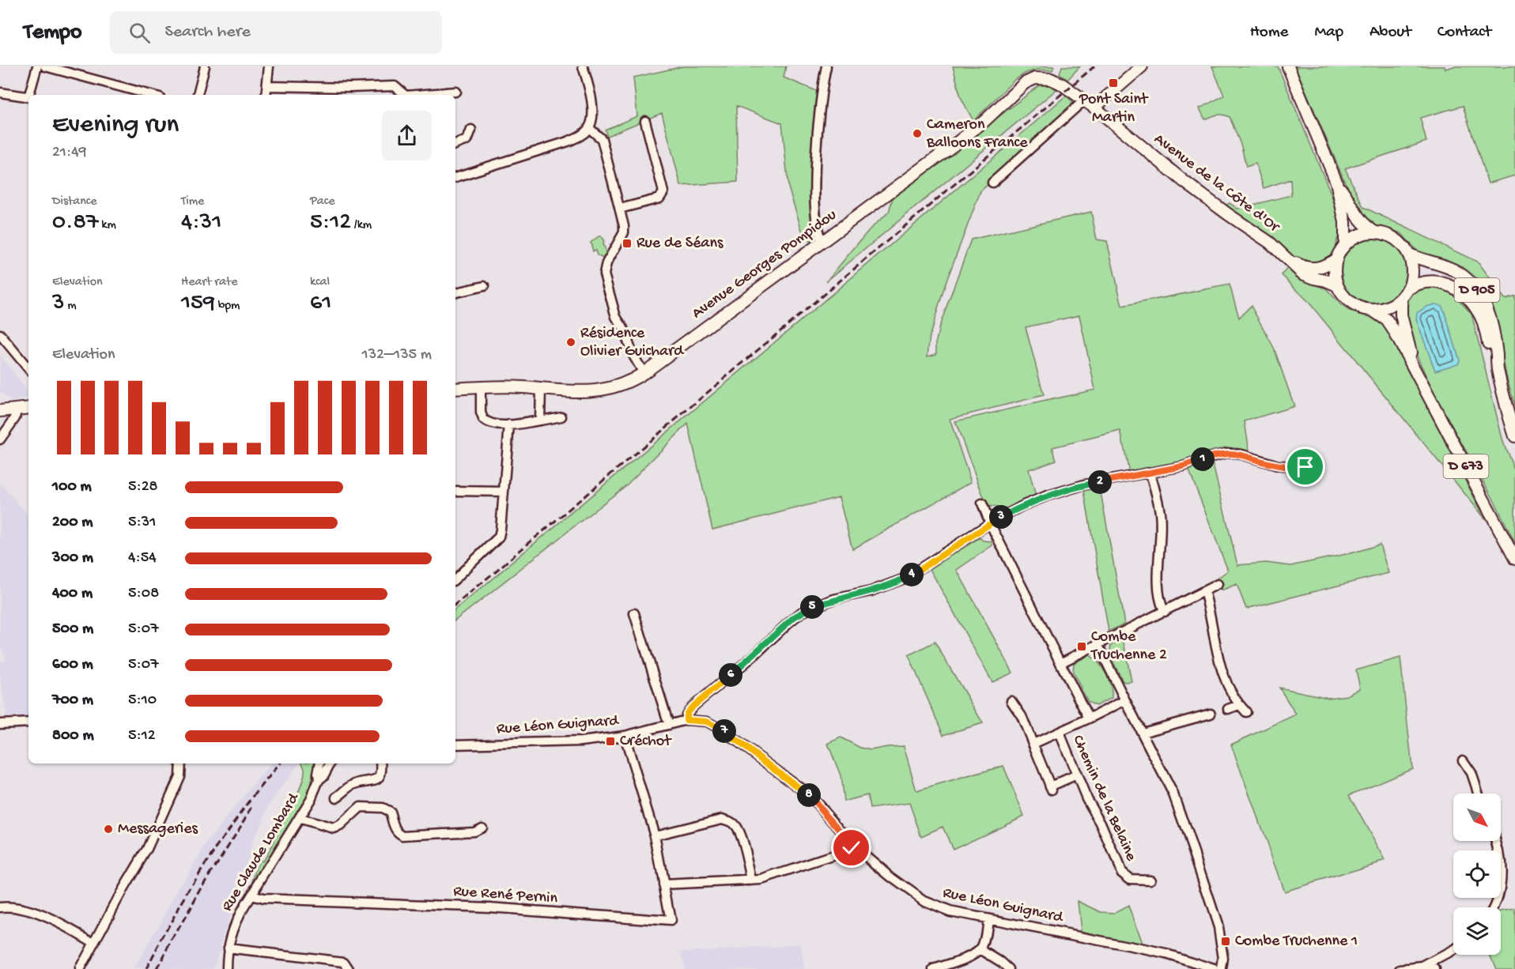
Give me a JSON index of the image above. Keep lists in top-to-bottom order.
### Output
{
  "streets": {
    "main road": [
      "Avenue de la Côte d'Or",
      "Avenue Georges Pompidou",
      "D 905",
      "D 673"
    ],
    "street": [
      "Rue Léon Guignard",
      "Chemin de la Belaine",
      "Rue Claude Lombard",
      "Rue René Pernin"
    ]
  },
  "crossings": [
    ["Avenue de la Côte d'Or", "Avenue Georges Pompidou"],
    ["Avenue de la Côte d'Or", "D 905"],
    ["Avenue de la Côte d'Or", "D 673"],
    ["D 905", "D 673"],
    ["Rue Léon Guignard", "Rue René Pernin"],
    ["Rue Claude Lombard", "Rue René Pernin"]
  ],
  "places": {
    "transit": [
      "Pont Saint Martin",
      "Rue de Séans",
      "Combe Truchenne 2",
      "Créchot",
      "Combe Truchenne 1"
    ],
    "other": ["Cameron Balloons France", "Résidence Olivier Guichard", "Messageries"]
  },
  "north": "bottom right",
  "page": {
    "header": "Tempo",
    "search": "Search here",
    "nav": [
      "Home",
      "Map",
      "About",
      "Contact"
    ],
    "heading": ["Evening run", "21:49"],
    "stats": [
      ["Distance", "0.87 km"],
      ["Time", "4:31"],
      ["Pace", "5:12 /km"],
      ["Elevation", "3 m"],
      ["Heart rate", "159 bpm"],
      ["kcal", "61"]
    ],
    "chart": ["Elevation", "132–135 m"],
    "pins": [
      "1",
      "2",
      "3",
      "4",
      "5",
      "6",
      "7",
      "8"
    ],
    "list": [
      {
        "name": "100 m",
        "note": "5:28"
      },
      {
        "name": "200 m",
        "note": "5:31"
      },
      {
        "name": "300 m",
        "note": "4:54"
      },
      {
        "name": "400 m",
        "note": "5:08"
      },
      {
        "name": "500 m",
        "note": "5:07"
      },
      {
        "name": "600 m",
        "note": "5:07"
      },
      {
        "name": "700 m",
        "note": "5:10"
      },
      {
        "name": "800 m",
        "note": "5:12"
      }
    ]
  }
}
